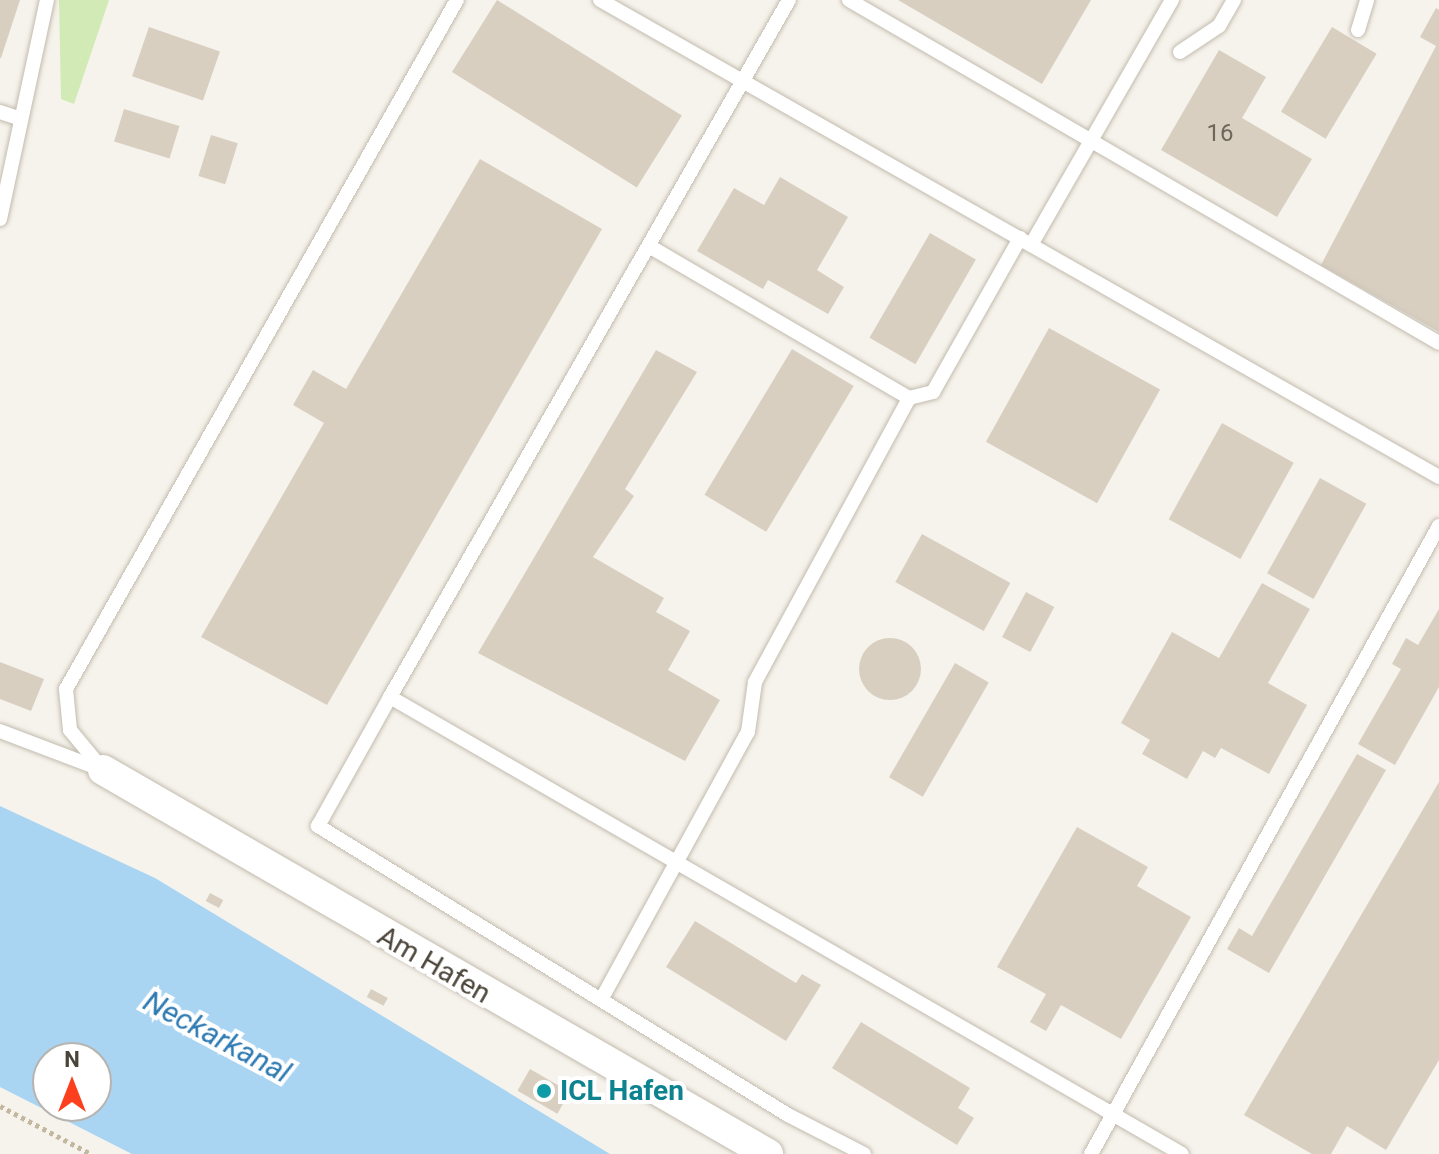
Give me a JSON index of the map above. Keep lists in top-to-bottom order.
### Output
{
  "streets": {
    "street": ["Am Hafen"]
  },
  "water": ["Neckarkanal"],
  "places": ["ICL Hafen"],
  "house_numbers": ["16"],
  "north": "top"
}
